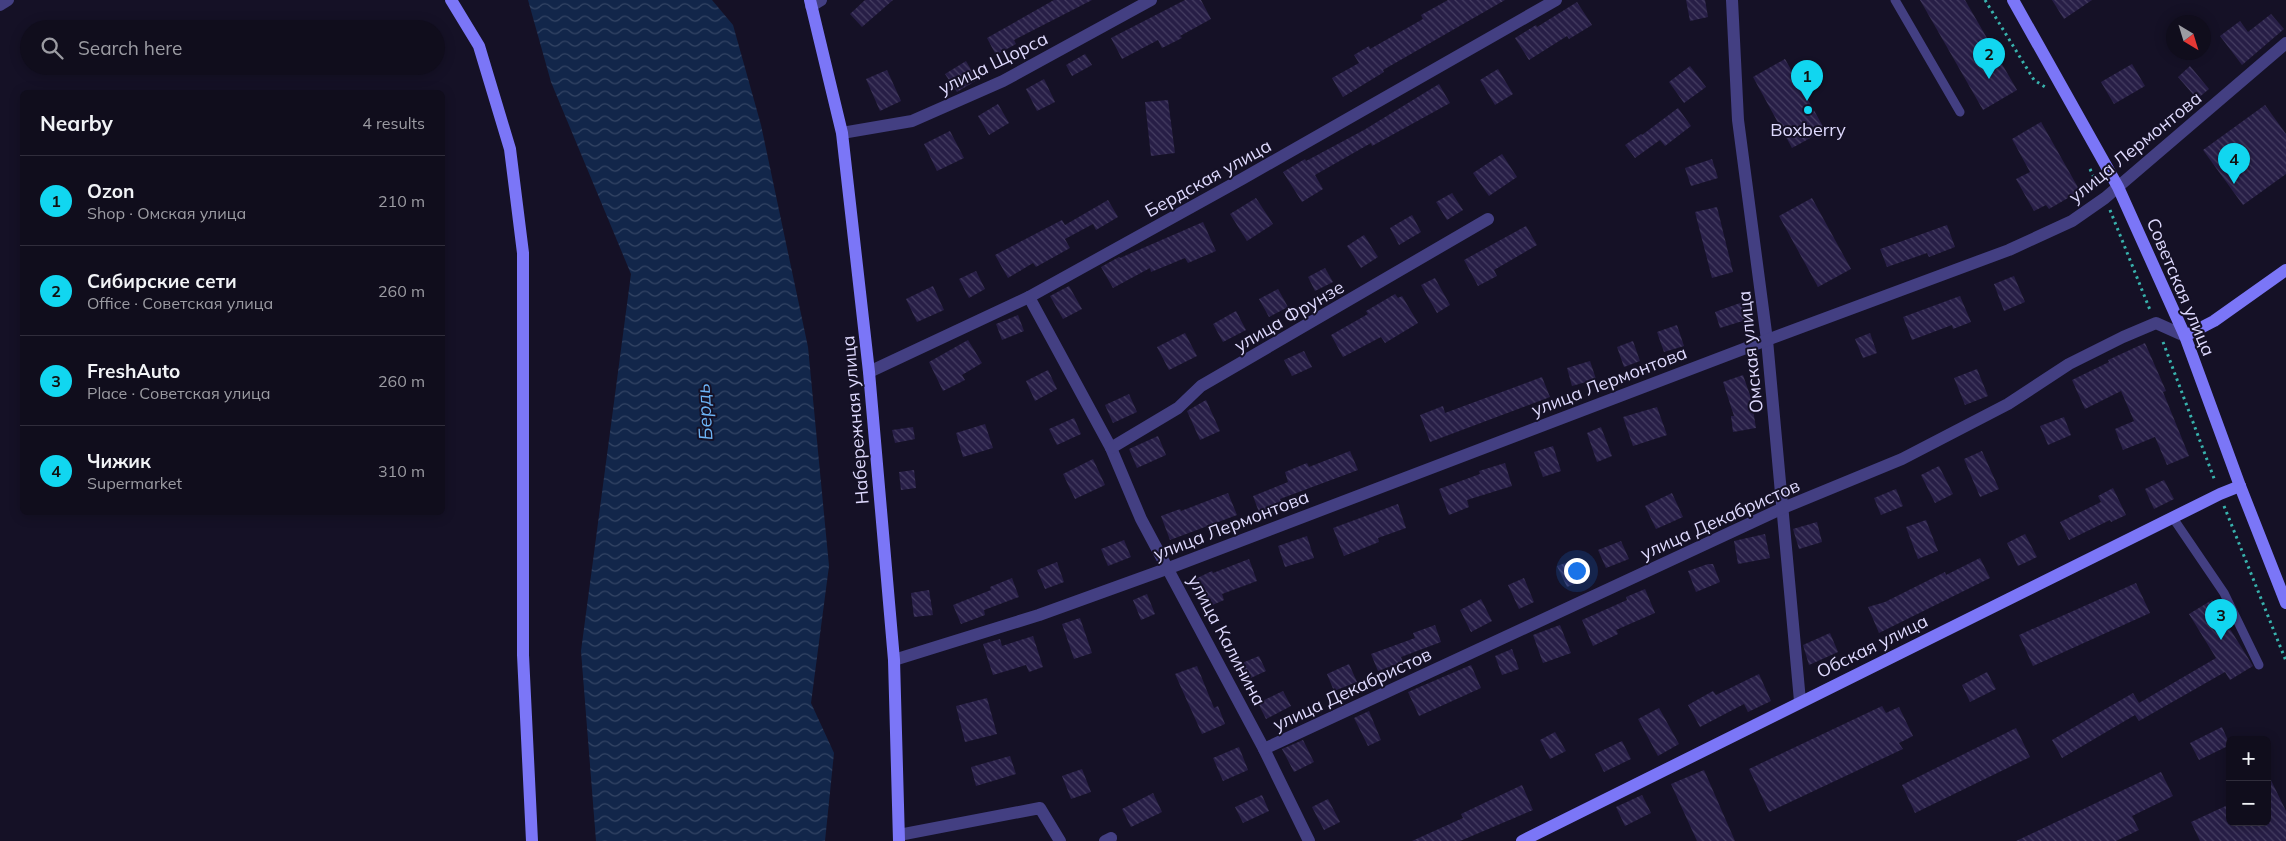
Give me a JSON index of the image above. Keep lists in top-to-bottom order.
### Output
{
  "streets": {
    "street": [
      "улица Щорса",
      "улица Лермонтова",
      "Бердская улица",
      "Советская улица",
      "улица Фрунзе",
      "Омская улица",
      "Набережная улица",
      "улица Декабристов",
      "улица Калинина",
      "Обская улица"
    ]
  },
  "crossings": [
    ["улица Щорса", "Набережная улица"],
    ["улица Лермонтова", "Советская улица"],
    ["улица Лермонтова", "Омская улица"],
    ["улица Лермонтова", "Набережная улица"],
    ["улица Лермонтова", "улица Калинина"],
    ["Бердская улица", "Набережная улица"],
    ["Бердская улица", "улица Калинина"],
    ["Советская улица", "улица Декабристов"],
    ["Советская улица", "Обская улица"],
    ["улица Фрунзе", "улица Калинина"],
    ["Омская улица", "улица Декабристов"],
    ["Омская улица", "Обская улица"],
    ["улица Декабристов", "улица Калинина"]
  ],
  "water": ["Бердь"],
  "places": ["Boxberry"],
  "north": "bottom right",
  "page": {
    "search": "Search here",
    "pins": [
      "2",
      "1",
      "4",
      "3"
    ],
    "heading": ["Nearby", "4 results"],
    "list": [
      {
        "mark": "1",
        "name": "Ozon",
        "note": "Shop · Омская улица",
        "value": "210 m"
      },
      {
        "mark": "2",
        "name": "Сибирские сети",
        "note": "Office · Советская улица",
        "value": "260 m"
      },
      {
        "mark": "3",
        "name": "FreshAuto",
        "note": "Place · Советская улица",
        "value": "260 m"
      },
      {
        "mark": "4",
        "name": "Чижик",
        "note": "Supermarket",
        "value": "310 m"
      }
    ],
    "map_buttons": ["+", "−"]
  }
}
